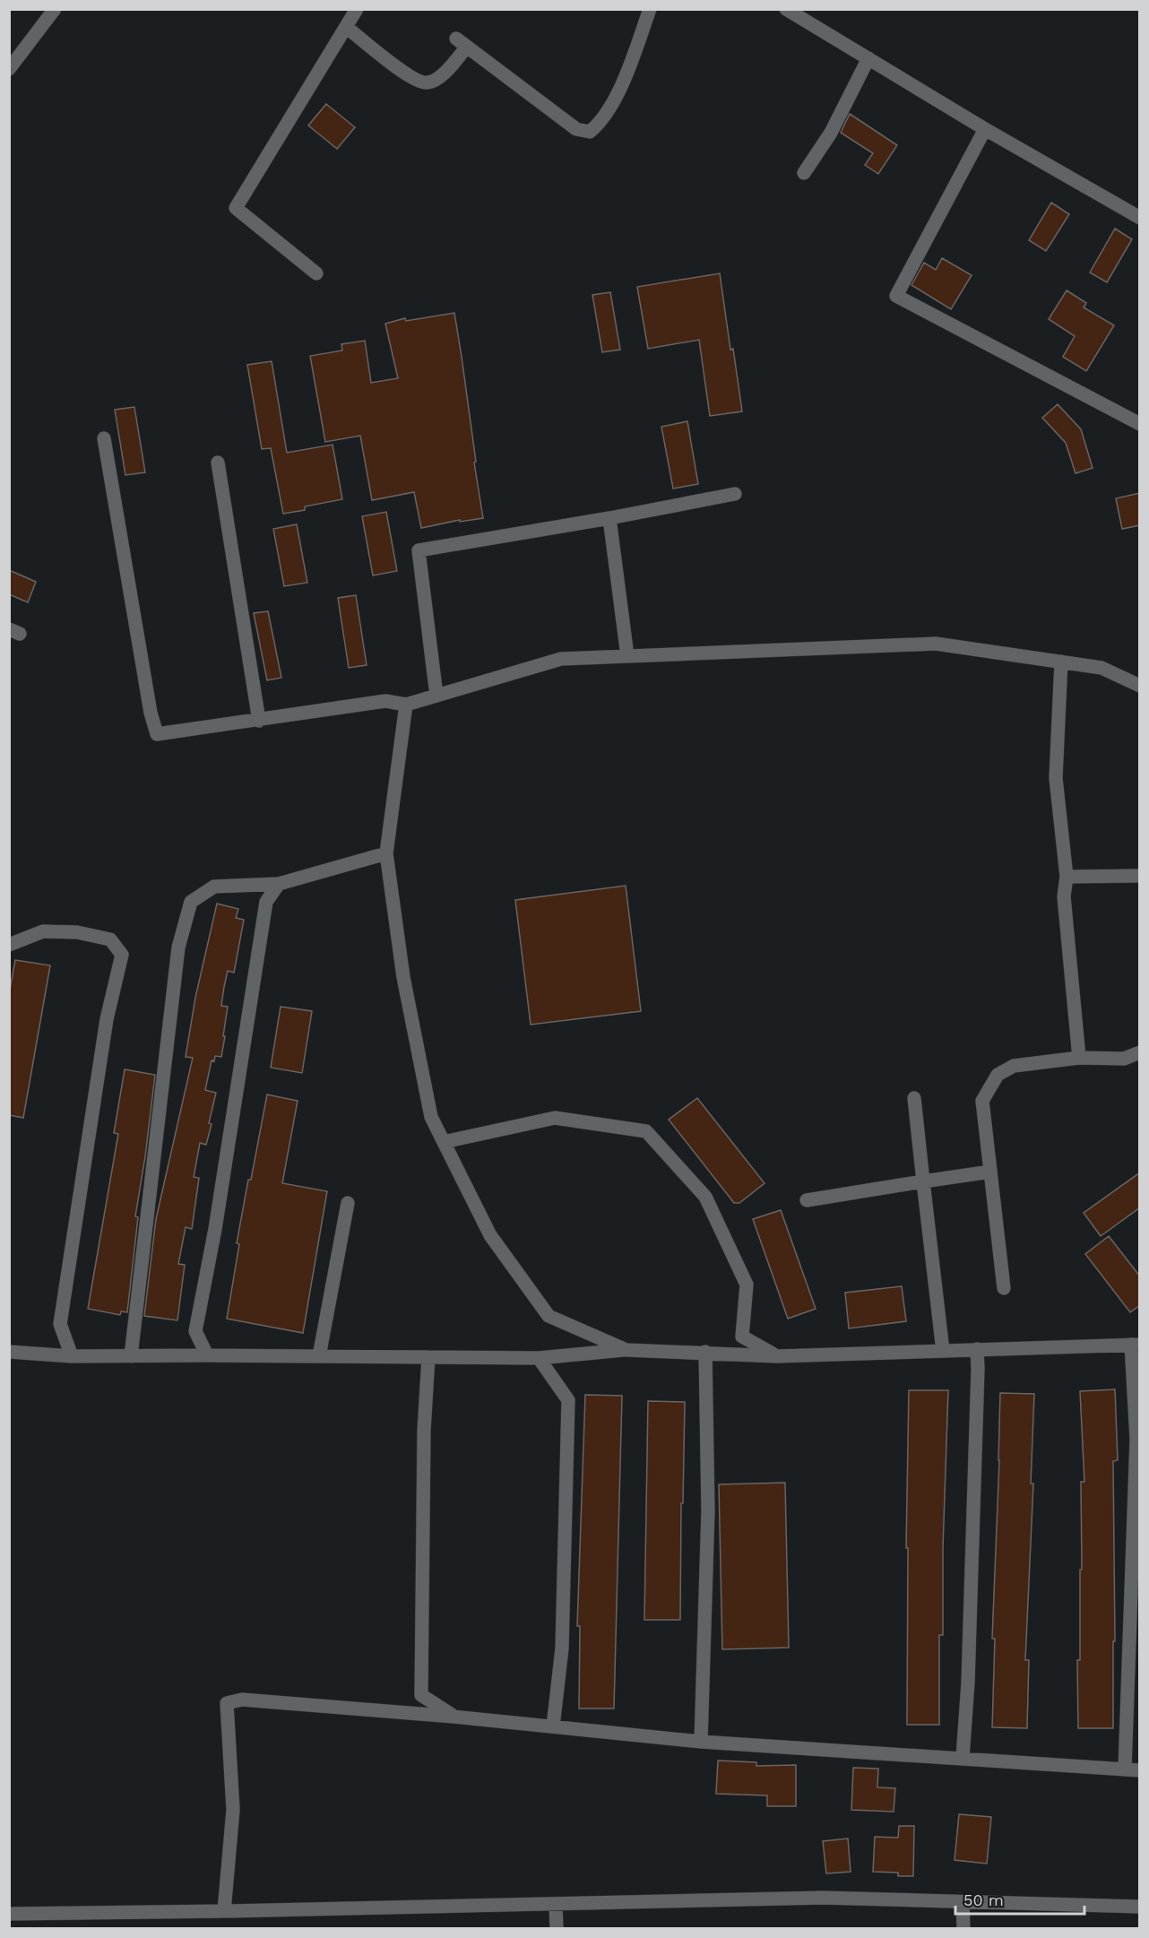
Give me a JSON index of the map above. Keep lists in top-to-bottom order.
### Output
{
  "scale_bar": "50 m"
}
